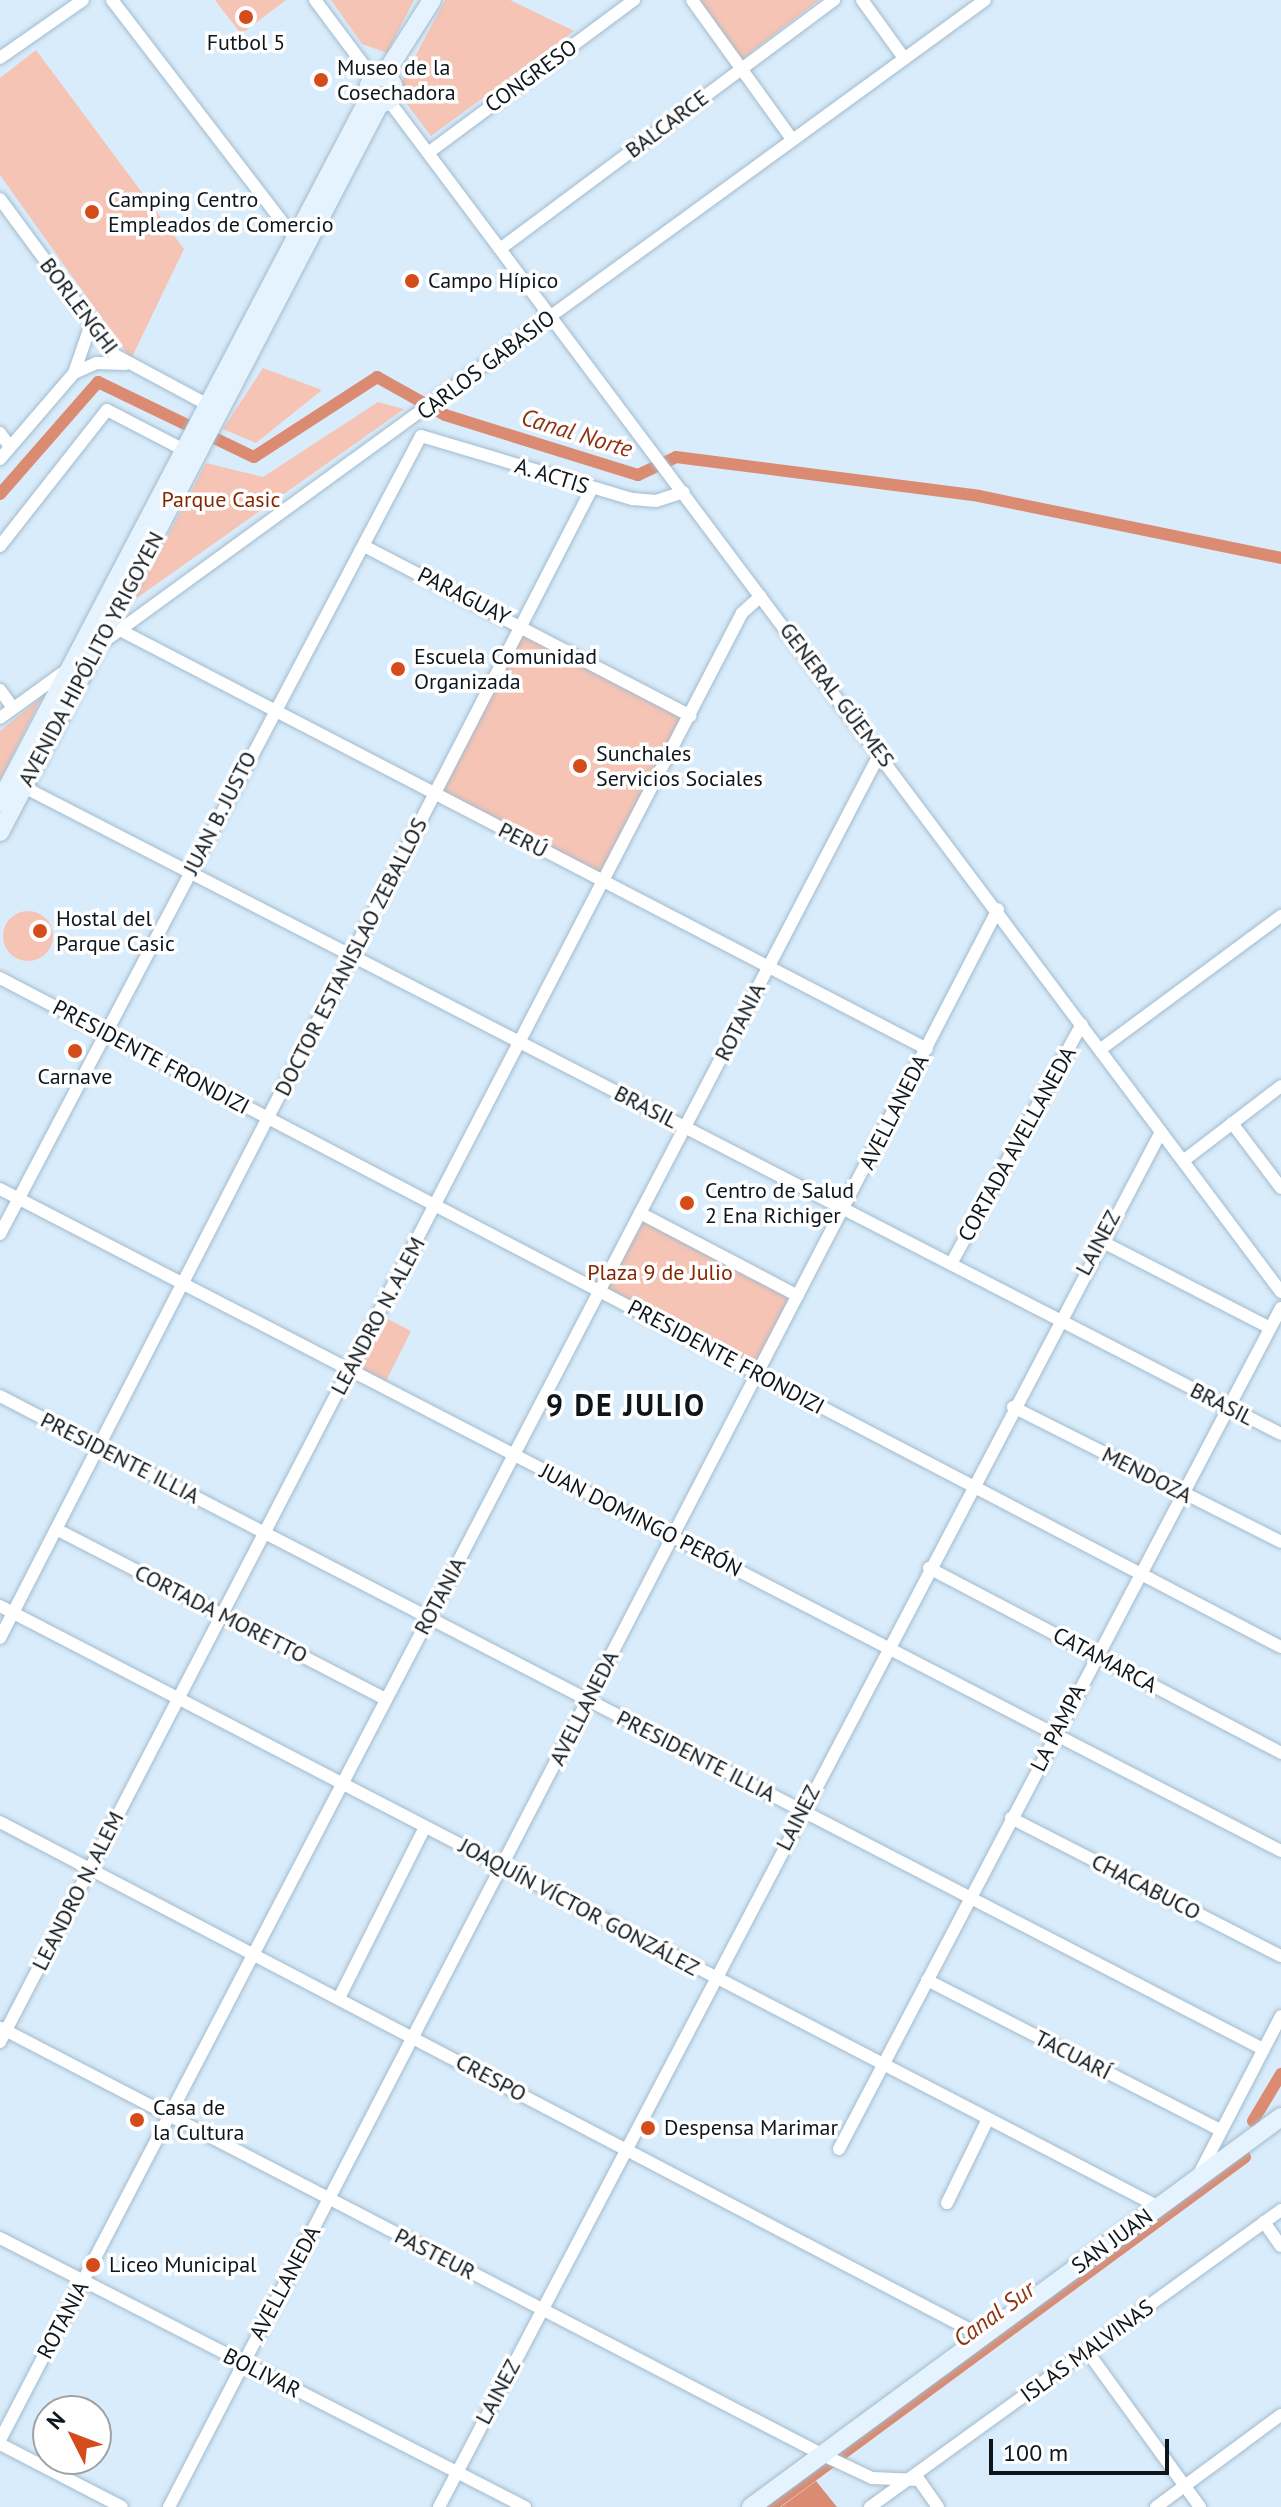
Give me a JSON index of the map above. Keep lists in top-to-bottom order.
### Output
{
  "streets": {
    "street": [
      "CONGRESO",
      "BALCARCE",
      "BORLENGHI",
      "CARLOS GABASIO",
      "A. ACTIS",
      "PARAGUAY",
      "AVENIDA HIPÓLITO YRIGOYEN",
      "GENERAL GÜEMES",
      "JUAN B. JUSTO",
      "PERÚ",
      "DOCTOR ESTANISLAO ZEBALLOS",
      "ROTANIA",
      "PRESIDENTE FRONDIZI",
      "BRASIL",
      "AVELLANEDA",
      "CORTADA AVELLANEDA",
      "LAINEZ",
      "LEANDRO N. ALEM",
      "PRESIDENTE ILLIA",
      "MENDOZA",
      "JUAN DOMINGO PERÓN",
      "CORTADA MORETTO",
      "CATAMARCA",
      "LA PAMPA",
      "CHACABUCO",
      "JOAQUÍN VÍCTOR GONZÁLEZ",
      "TACUARÍ",
      "CRESPO",
      "SAN JUAN",
      "PASTEUR",
      "ISLAS MALVINAS",
      "BOLIVAR"
    ]
  },
  "crossings": [
    ["CONGRESO", "GENERAL GÜEMES"],
    ["BALCARCE", "GENERAL GÜEMES"],
    ["BORLENGHI", "AVENIDA HIPÓLITO YRIGOYEN"],
    ["CARLOS GABASIO", "AVENIDA HIPÓLITO YRIGOYEN"],
    ["CARLOS GABASIO", "GENERAL GÜEMES"],
    ["CARLOS GABASIO", "PERÚ"],
    ["A. ACTIS", "GENERAL GÜEMES"],
    ["A. ACTIS", "JUAN B. JUSTO"],
    ["A. ACTIS", "DOCTOR ESTANISLAO ZEBALLOS"],
    ["PARAGUAY", "JUAN B. JUSTO"],
    ["PARAGUAY", "DOCTOR ESTANISLAO ZEBALLOS"],
    ["PARAGUAY", "LEANDRO N. ALEM"],
    ["AVENIDA HIPÓLITO YRIGOYEN", "GENERAL GÜEMES"],
    ["AVENIDA HIPÓLITO YRIGOYEN", "BRASIL"],
    ["GENERAL GÜEMES", "ROTANIA"],
    ["GENERAL GÜEMES", "AVELLANEDA"],
    ["GENERAL GÜEMES", "CORTADA AVELLANEDA"],
    ["GENERAL GÜEMES", "LAINEZ"],
    ["GENERAL GÜEMES", "LEANDRO N. ALEM"],
    ["JUAN B. JUSTO", "PERÚ"],
    ["JUAN B. JUSTO", "PRESIDENTE FRONDIZI"],
    ["JUAN B. JUSTO", "BRASIL"],
    ["JUAN B. JUSTO", "JUAN DOMINGO PERÓN"],
    ["PERÚ", "DOCTOR ESTANISLAO ZEBALLOS"],
    ["PERÚ", "ROTANIA"],
    ["PERÚ", "AVELLANEDA"],
    ["PERÚ", "LEANDRO N. ALEM"],
    ["DOCTOR ESTANISLAO ZEBALLOS", "PRESIDENTE FRONDIZI"],
    ["DOCTOR ESTANISLAO ZEBALLOS", "BRASIL"],
    ["DOCTOR ESTANISLAO ZEBALLOS", "PRESIDENTE ILLIA"],
    ["DOCTOR ESTANISLAO ZEBALLOS", "JUAN DOMINGO PERÓN"],
    ["DOCTOR ESTANISLAO ZEBALLOS", "CORTADA MORETTO"],
    ["DOCTOR ESTANISLAO ZEBALLOS", "JOAQUÍN VÍCTOR GONZÁLEZ"],
    ["ROTANIA", "PRESIDENTE FRONDIZI"],
    ["ROTANIA", "BRASIL"],
    ["ROTANIA", "PRESIDENTE ILLIA"],
    ["ROTANIA", "JUAN DOMINGO PERÓN"],
    ["ROTANIA", "CORTADA MORETTO"],
    ["ROTANIA", "JOAQUÍN VÍCTOR GONZÁLEZ"],
    ["ROTANIA", "CRESPO"],
    ["ROTANIA", "PASTEUR"],
    ["ROTANIA", "BOLIVAR"],
    ["PRESIDENTE FRONDIZI", "AVELLANEDA"],
    ["PRESIDENTE FRONDIZI", "LAINEZ"],
    ["PRESIDENTE FRONDIZI", "LEANDRO N. ALEM"],
    ["PRESIDENTE FRONDIZI", "LA PAMPA"],
    ["BRASIL", "AVELLANEDA"],
    ["BRASIL", "CORTADA AVELLANEDA"],
    ["BRASIL", "LAINEZ"],
    ["BRASIL", "LEANDRO N. ALEM"],
    ["BRASIL", "LA PAMPA"],
    ["AVELLANEDA", "PRESIDENTE ILLIA"],
    ["AVELLANEDA", "JUAN DOMINGO PERÓN"],
    ["AVELLANEDA", "JOAQUÍN VÍCTOR GONZÁLEZ"],
    ["AVELLANEDA", "CRESPO"],
    ["AVELLANEDA", "PASTEUR"],
    ["AVELLANEDA", "BOLIVAR"],
    ["LAINEZ", "PRESIDENTE ILLIA"],
    ["LAINEZ", "MENDOZA"],
    ["LAINEZ", "JUAN DOMINGO PERÓN"],
    ["LAINEZ", "CATAMARCA"],
    ["LAINEZ", "JOAQUÍN VÍCTOR GONZÁLEZ"],
    ["LAINEZ", "CRESPO"],
    ["LAINEZ", "PASTEUR"],
    ["LAINEZ", "BOLIVAR"],
    ["LEANDRO N. ALEM", "PRESIDENTE ILLIA"],
    ["LEANDRO N. ALEM", "JUAN DOMINGO PERÓN"],
    ["LEANDRO N. ALEM", "CORTADA MORETTO"],
    ["LEANDRO N. ALEM", "JOAQUÍN VÍCTOR GONZÁLEZ"],
    ["LEANDRO N. ALEM", "CRESPO"],
    ["LEANDRO N. ALEM", "PASTEUR"],
    ["PRESIDENTE ILLIA", "LA PAMPA"],
    ["MENDOZA", "LA PAMPA"],
    ["JUAN DOMINGO PERÓN", "LA PAMPA"],
    ["CATAMARCA", "LA PAMPA"],
    ["LA PAMPA", "CHACABUCO"],
    ["LA PAMPA", "JOAQUÍN VÍCTOR GONZÁLEZ"],
    ["LA PAMPA", "TACUARÍ"],
    ["JOAQUÍN VÍCTOR GONZÁLEZ", "SAN JUAN"],
    ["CRESPO", "SAN JUAN"],
    ["SAN JUAN", "PASTEUR"],
    ["PASTEUR", "ISLAS MALVINAS"]
  ],
  "districts": ["9 DE JULIO"],
  "water": ["Canal Norte", "Canal Sur"],
  "parks": ["Parque Casic", "Plaza 9 de Julio"],
  "places": [
    "Futbol 5",
    "Museo de la Cosechadora",
    "Camping Centro Empleados de Comercio",
    "Campo Hípico",
    "Escuela Comunidad Organizada",
    "Sunchales Servicios Sociales",
    "Hostal del Parque Casic",
    "Carnave",
    "Centro de Salud 2 Ena Richiger",
    "Casa de la Cultura",
    "Despensa Marimar",
    "Liceo Municipal"
  ],
  "scale_bar": "100 m",
  "north": "top left"
}
